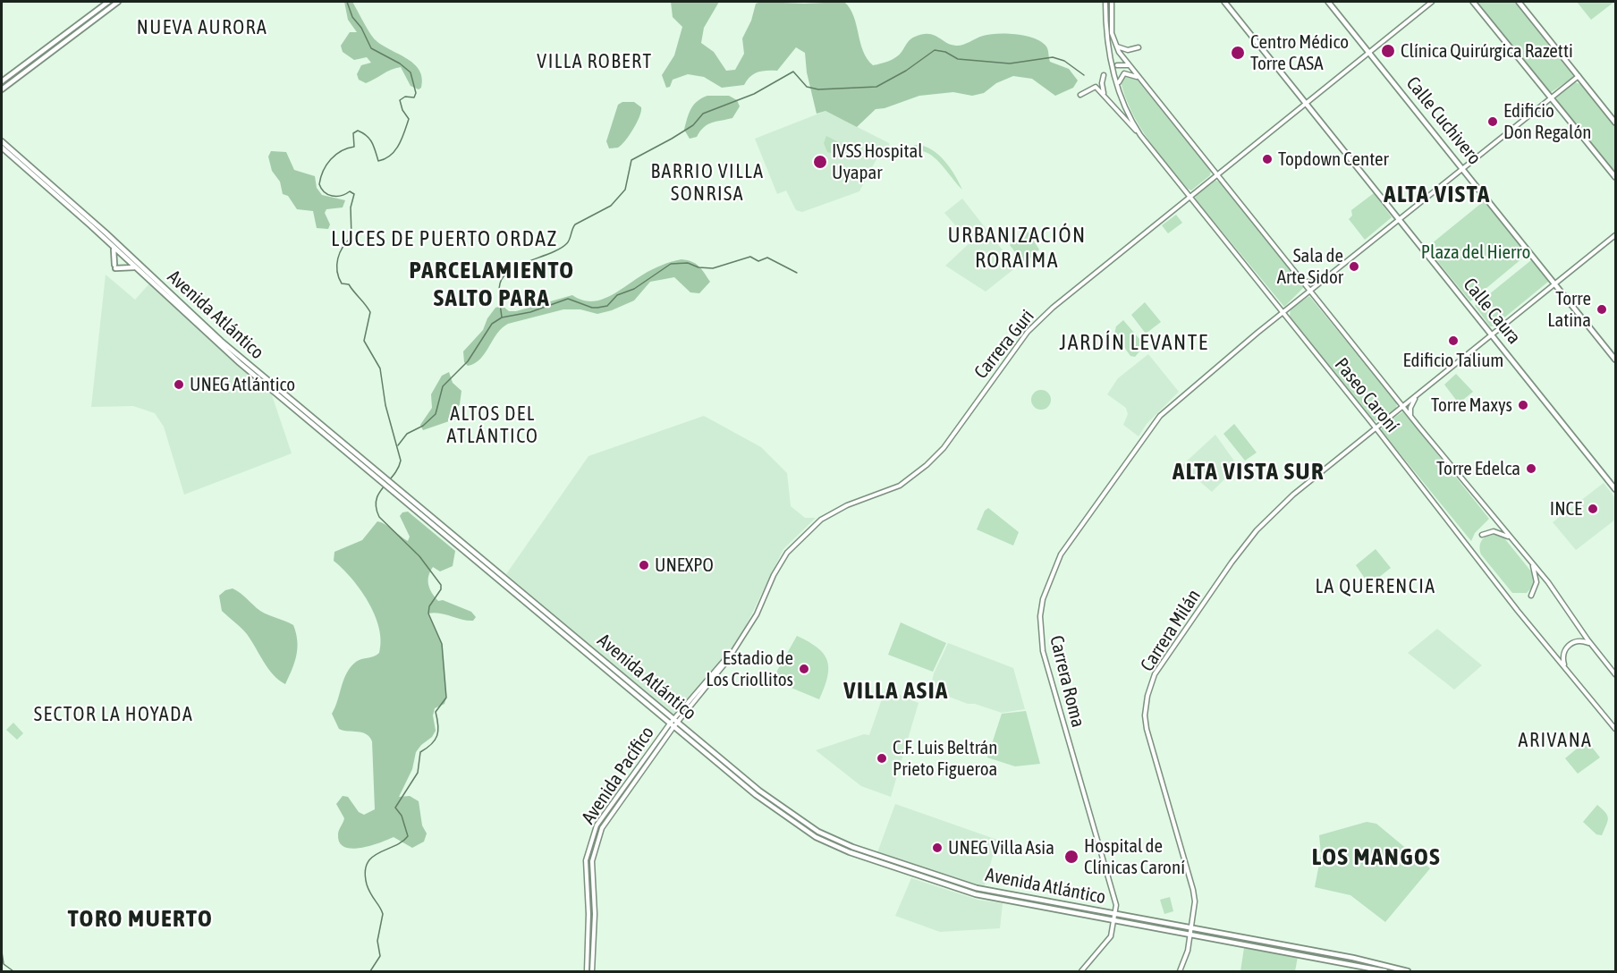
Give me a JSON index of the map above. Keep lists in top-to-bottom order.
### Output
{
  "streets": {
    "main road": ["Calle Cuchivero", "Calle Caura", "Avenida Atlántico"],
    "street": [
      "Carrera Guri",
      "Paseo Caroní",
      "Carrera Milán",
      "Carrera Roma",
      "Avenida Pacífico"
    ]
  },
  "crossings": [
    ["Calle Cuchivero", "Carrera Guri"],
    ["Calle Cuchivero", "Carrera Milán"],
    ["Calle Cuchivero", "Carrera Roma"],
    ["Calle Caura", "Carrera Guri"],
    ["Calle Caura", "Carrera Milán"],
    ["Calle Caura", "Carrera Roma"],
    ["Avenida Atlántico", "Carrera Guri"],
    ["Avenida Atlántico", "Carrera Milán"],
    ["Avenida Atlántico", "Carrera Roma"],
    ["Avenida Atlántico", "Avenida Pacífico"],
    ["Carrera Guri", "Paseo Caroní"],
    ["Carrera Guri", "Avenida Pacífico"],
    ["Paseo Caroní", "Carrera Milán"],
    ["Paseo Caroní", "Carrera Roma"]
  ],
  "districts": [
    "NUEVA AURORA",
    "VILLA ROBERT",
    "BARRIO VILLA SONRISA",
    "ALTA VISTA",
    "URBANIZACIÓN RORAIMA",
    "LUCES DE PUERTO ORDAZ",
    "PARCELAMIENTO SALTO PARA",
    "JARDÍN LEVANTE",
    "ALTOS DEL ATLÁNTICO",
    "ALTA VISTA SUR",
    "LA QUERENCIA",
    "VILLA ASIA",
    "SECTOR LA HOYADA",
    "ARIVANA",
    "LOS MANGOS",
    "TORO MUERTO"
  ],
  "parks": ["Plaza del Hierro"],
  "places": [
    "Clínica Quirúrgica Razetti",
    "Centro Médico Torre CASA",
    "Edificio Don Regalón",
    "Topdown Center",
    "IVSS Hospital Uyapar",
    "Sala de Arte Sidor",
    "Torre Latina",
    "Edificio Talium",
    "UNEG Atlántico",
    "Torre Maxys",
    "Torre Edelca",
    "INCE",
    "UNEXPO",
    "Estadio de Los Criollitos",
    "C.F. Luis Beltrán Prieto Figueroa",
    "UNEG Villa Asia",
    "Hospital de Clínicas Caroní"
  ]
}
